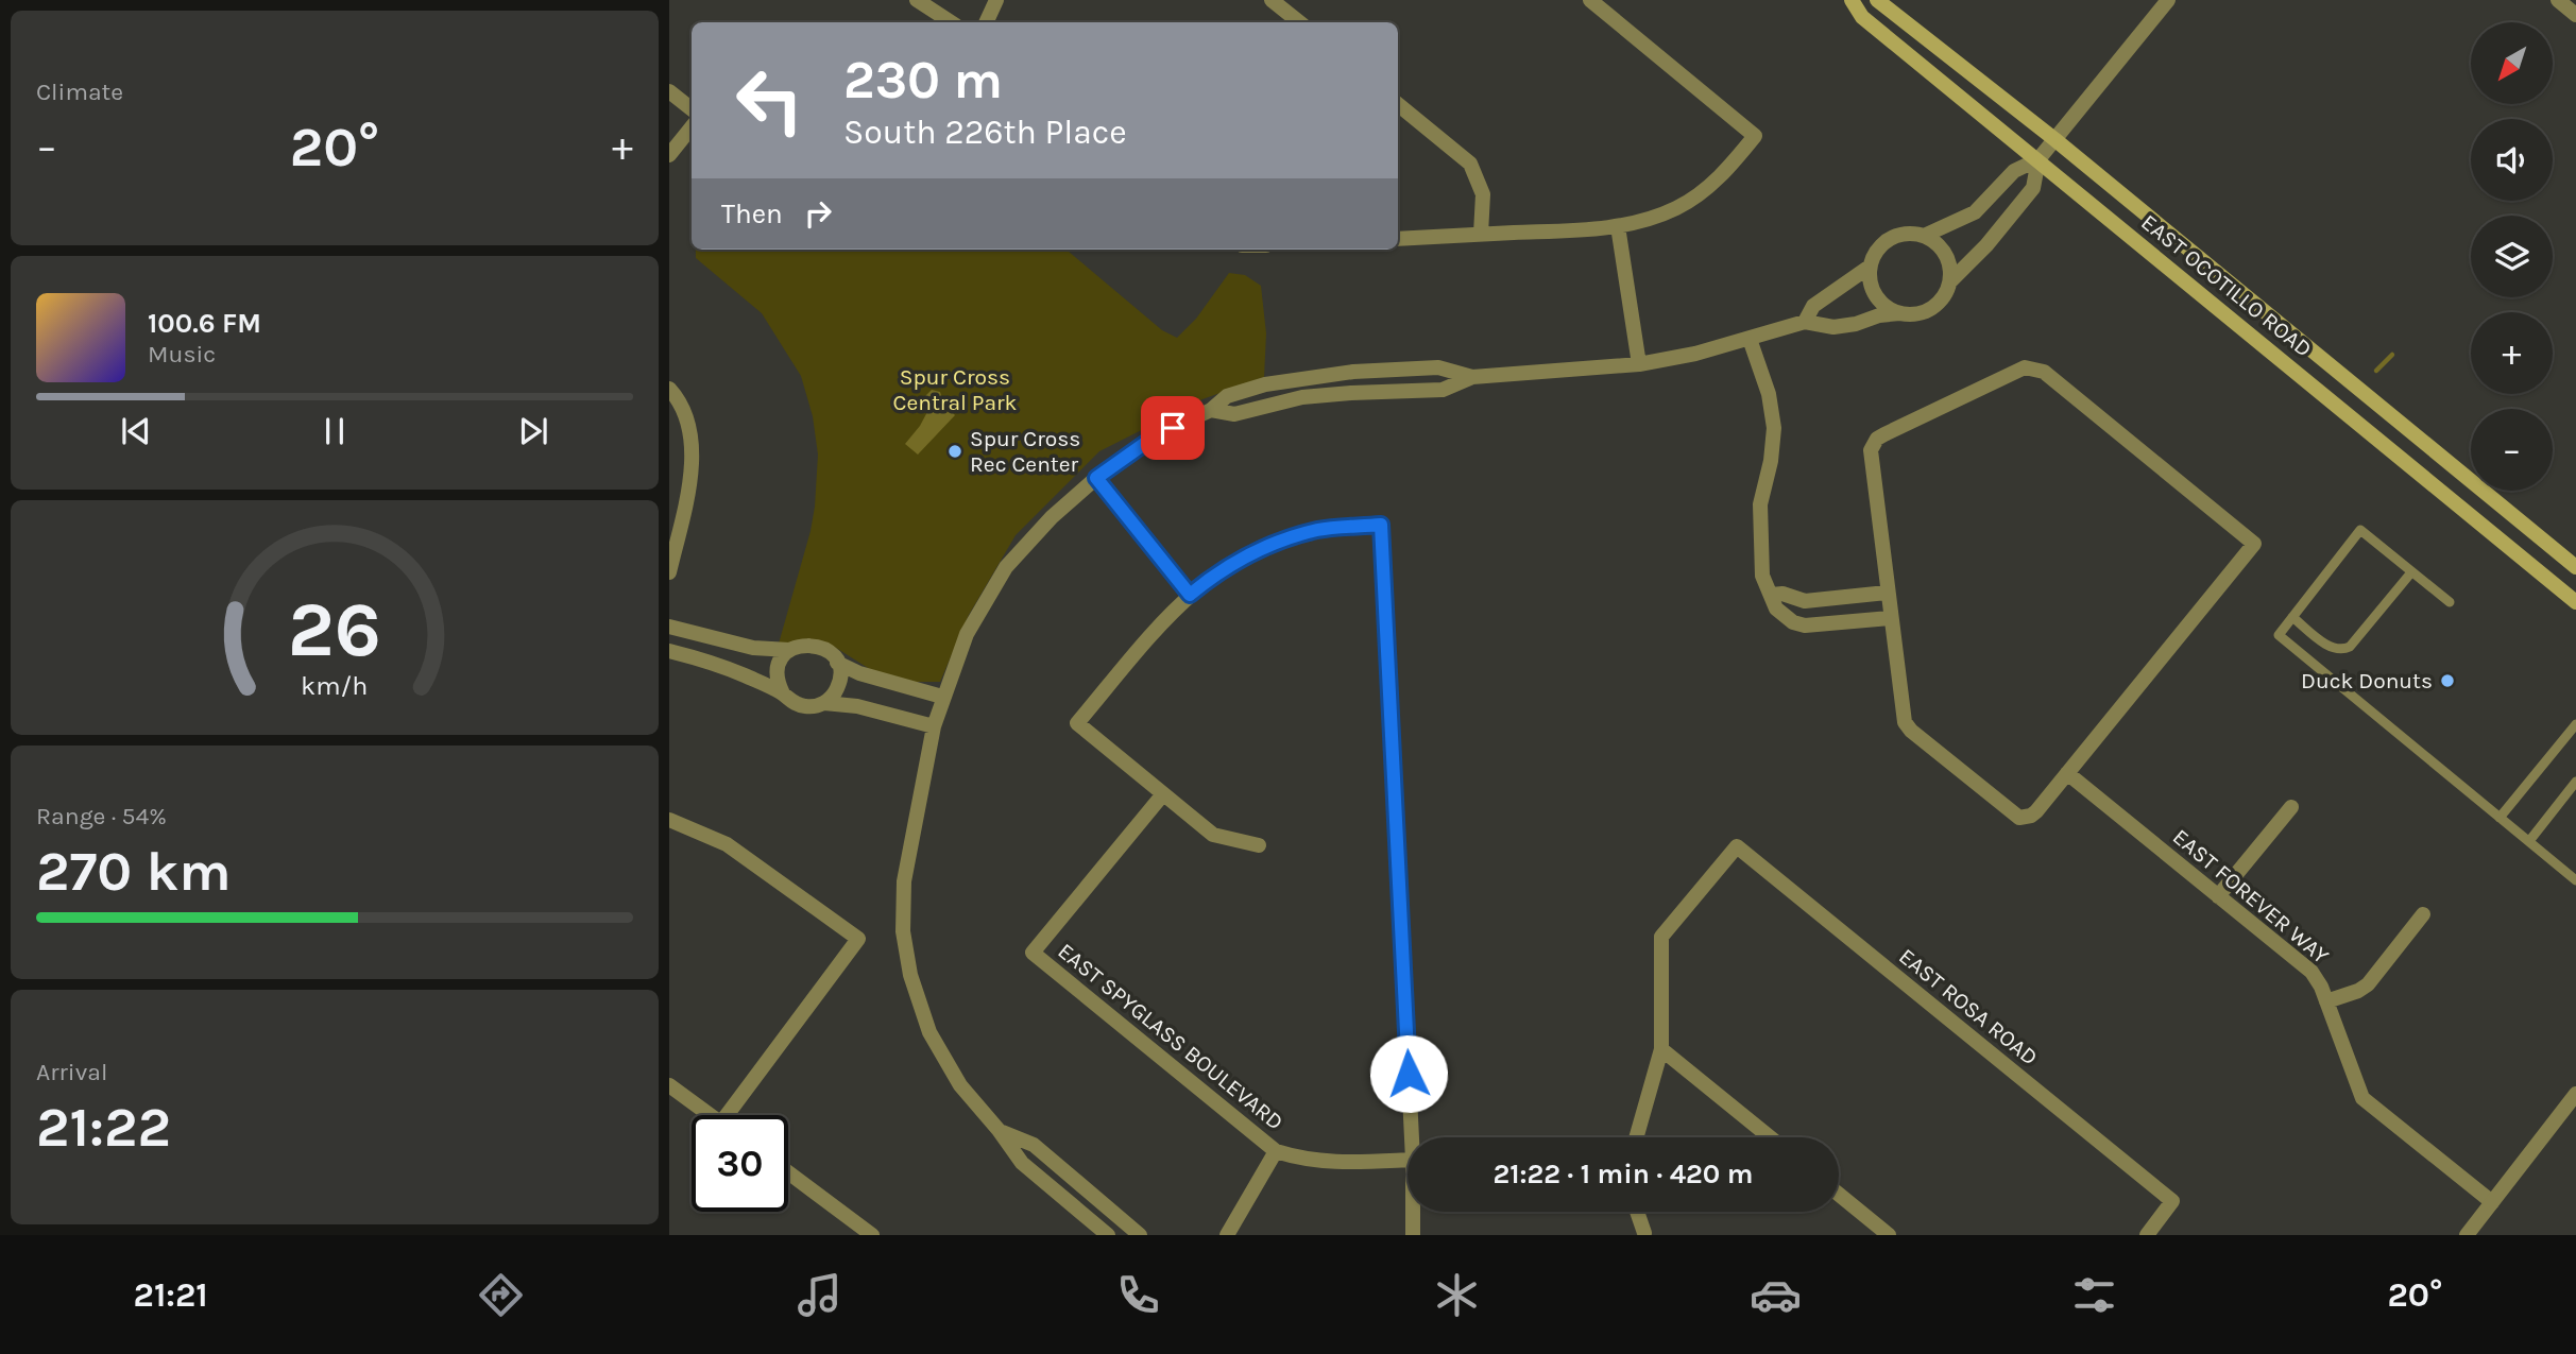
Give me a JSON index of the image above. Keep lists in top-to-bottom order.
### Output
{
  "streets": {
    "main road": ["EAST OCOTILLO ROAD"],
    "street": ["EAST FOREVER WAY", "EAST ROSA ROAD", "EAST SPYGLASS BOULEVARD"]
  },
  "parks": ["Spur Cross Central Park"],
  "places": ["Spur Cross Rec Center", "Duck Donuts"],
  "north": "bottom left",
  "page": {
    "tile": [
      "Climate",
      ["Range · 54%", "270 km"],
      ["Arrival", "21:22"]
    ],
    "map_buttons": ["+", "−"],
    "turn": ["230 m", "South 226th Place"],
    "heat": ["−", "20°", "+"],
    "then": "Then",
    "song": ["100.6 FM", "Music"],
    "limit": "30",
    "trip": "21:22 · 1 min · 420 m",
    "tabs": ["21:21", "20°"],
    "gauge": ["26", "km/h"]
  }
}
